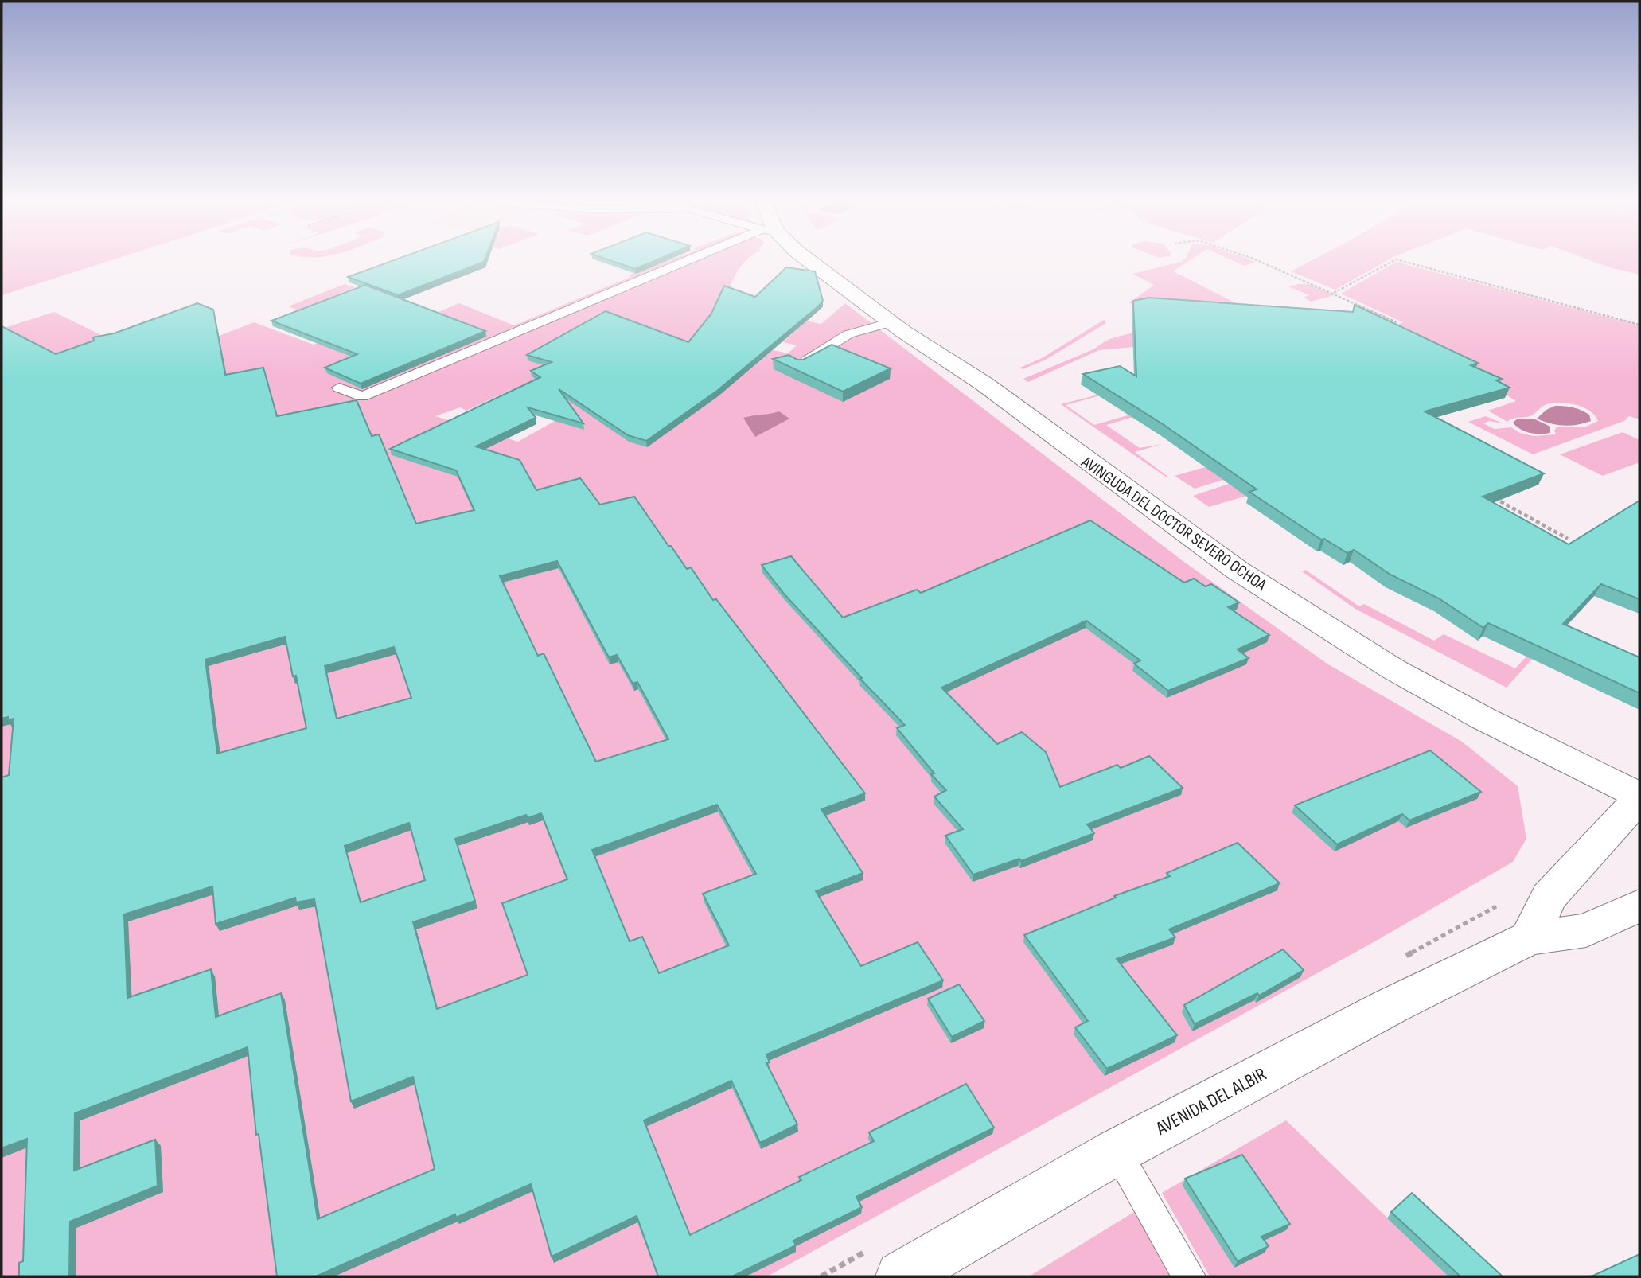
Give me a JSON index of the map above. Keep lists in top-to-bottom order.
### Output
{
  "streets": {
    "street": ["AVINGUDA DEL DOCTOR SEVERO OCHOA", "AVENIDA DEL ALBIR"]
  }
}
